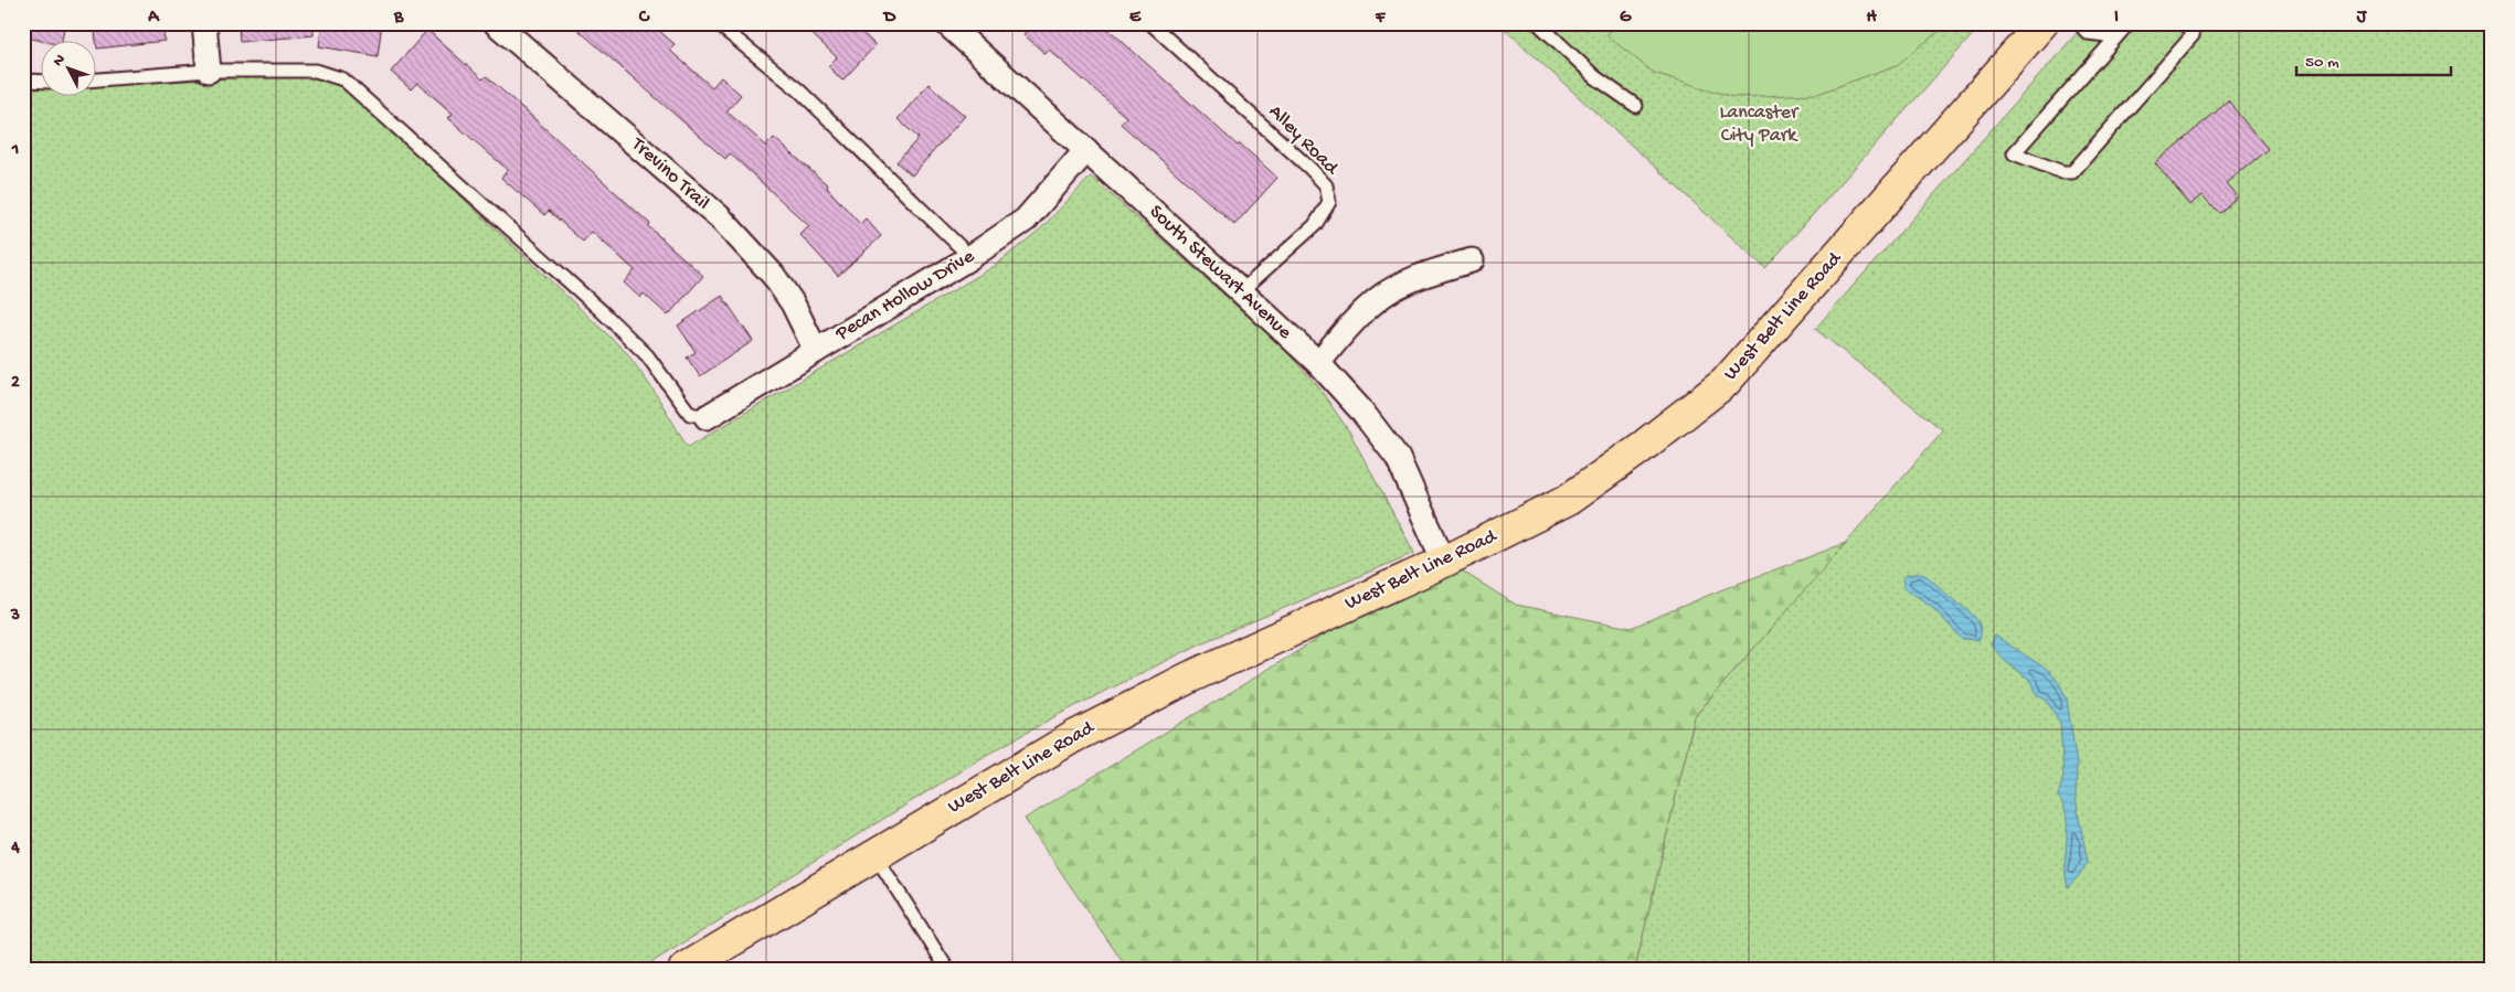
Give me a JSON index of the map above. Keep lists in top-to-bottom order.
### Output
{
  "streets": {
    "main road": ["West Belt Line Road"],
    "street": ["Trevino Trail", "South Stewart Avenue", "Pecan Hollow Drive"],
    "lane": ["Alley Road"]
  },
  "crossings": [
    ["Alley Road", "South Stewart Avenue"],
    ["Trevino Trail", "Pecan Hollow Drive"],
    ["South Stewart Avenue", "Pecan Hollow Drive"],
    ["South Stewart Avenue", "West Belt Line Road"]
  ],
  "parks": ["Lancaster City Park"],
  "scale_bar": "50 m",
  "north": "top left",
  "grid": {
    "columns": [
      "A",
      "B",
      "C",
      "D",
      "E",
      "F",
      "G",
      "H",
      "I",
      "J"
    ],
    "rows": [
      "1",
      "2",
      "3",
      "4"
    ]
  }
}
